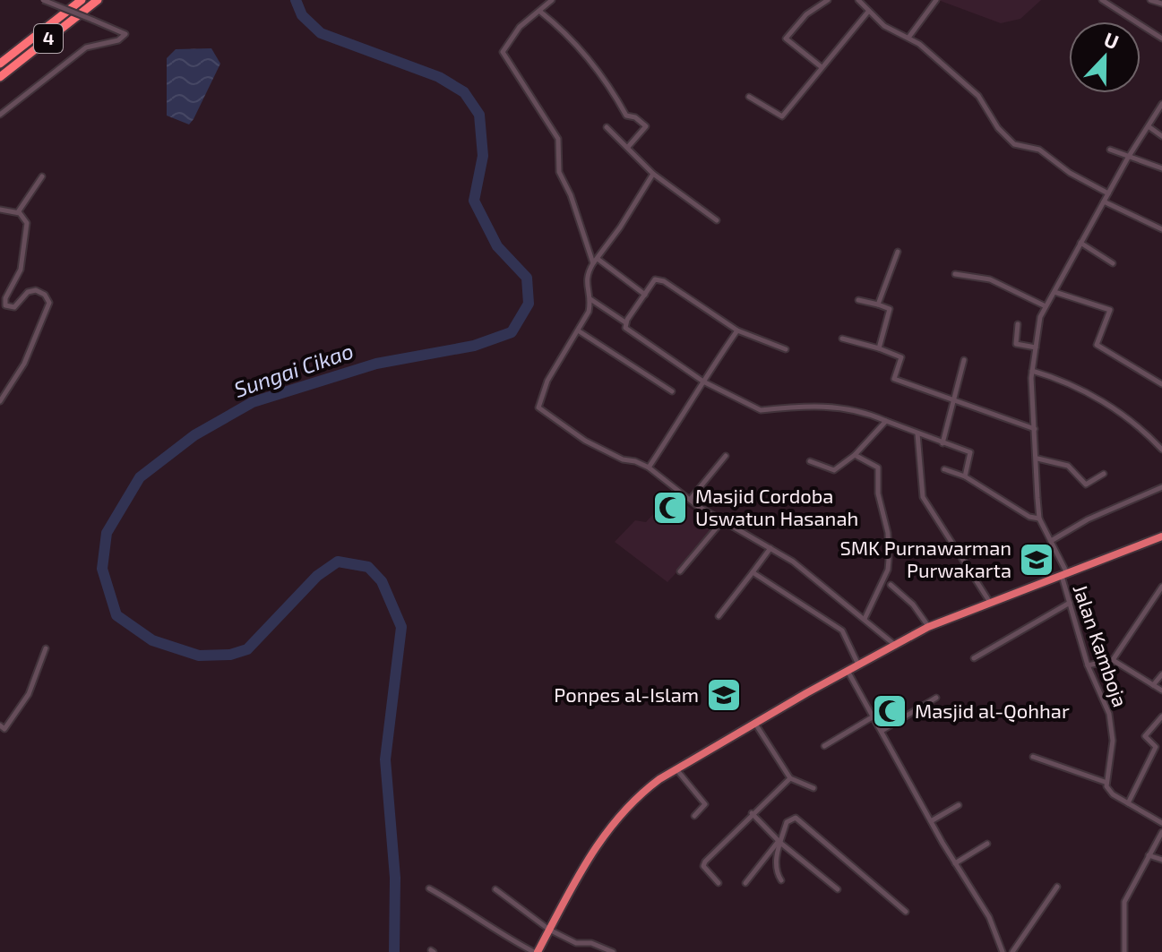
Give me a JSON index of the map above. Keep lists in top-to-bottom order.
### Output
{
  "streets": {
    "highway": ["4"],
    "street": ["Jalan Kamboja"]
  },
  "water": ["Sungai Cikao"],
  "places": {
    "mosque": ["Masjid Cordoba Uswatun Hasanah", "Masjid al-Qohhar"],
    "school or university": ["SMK Purnawarman Purwakarta", "Ponpes al-Islam"]
  },
  "north": "top"
}
